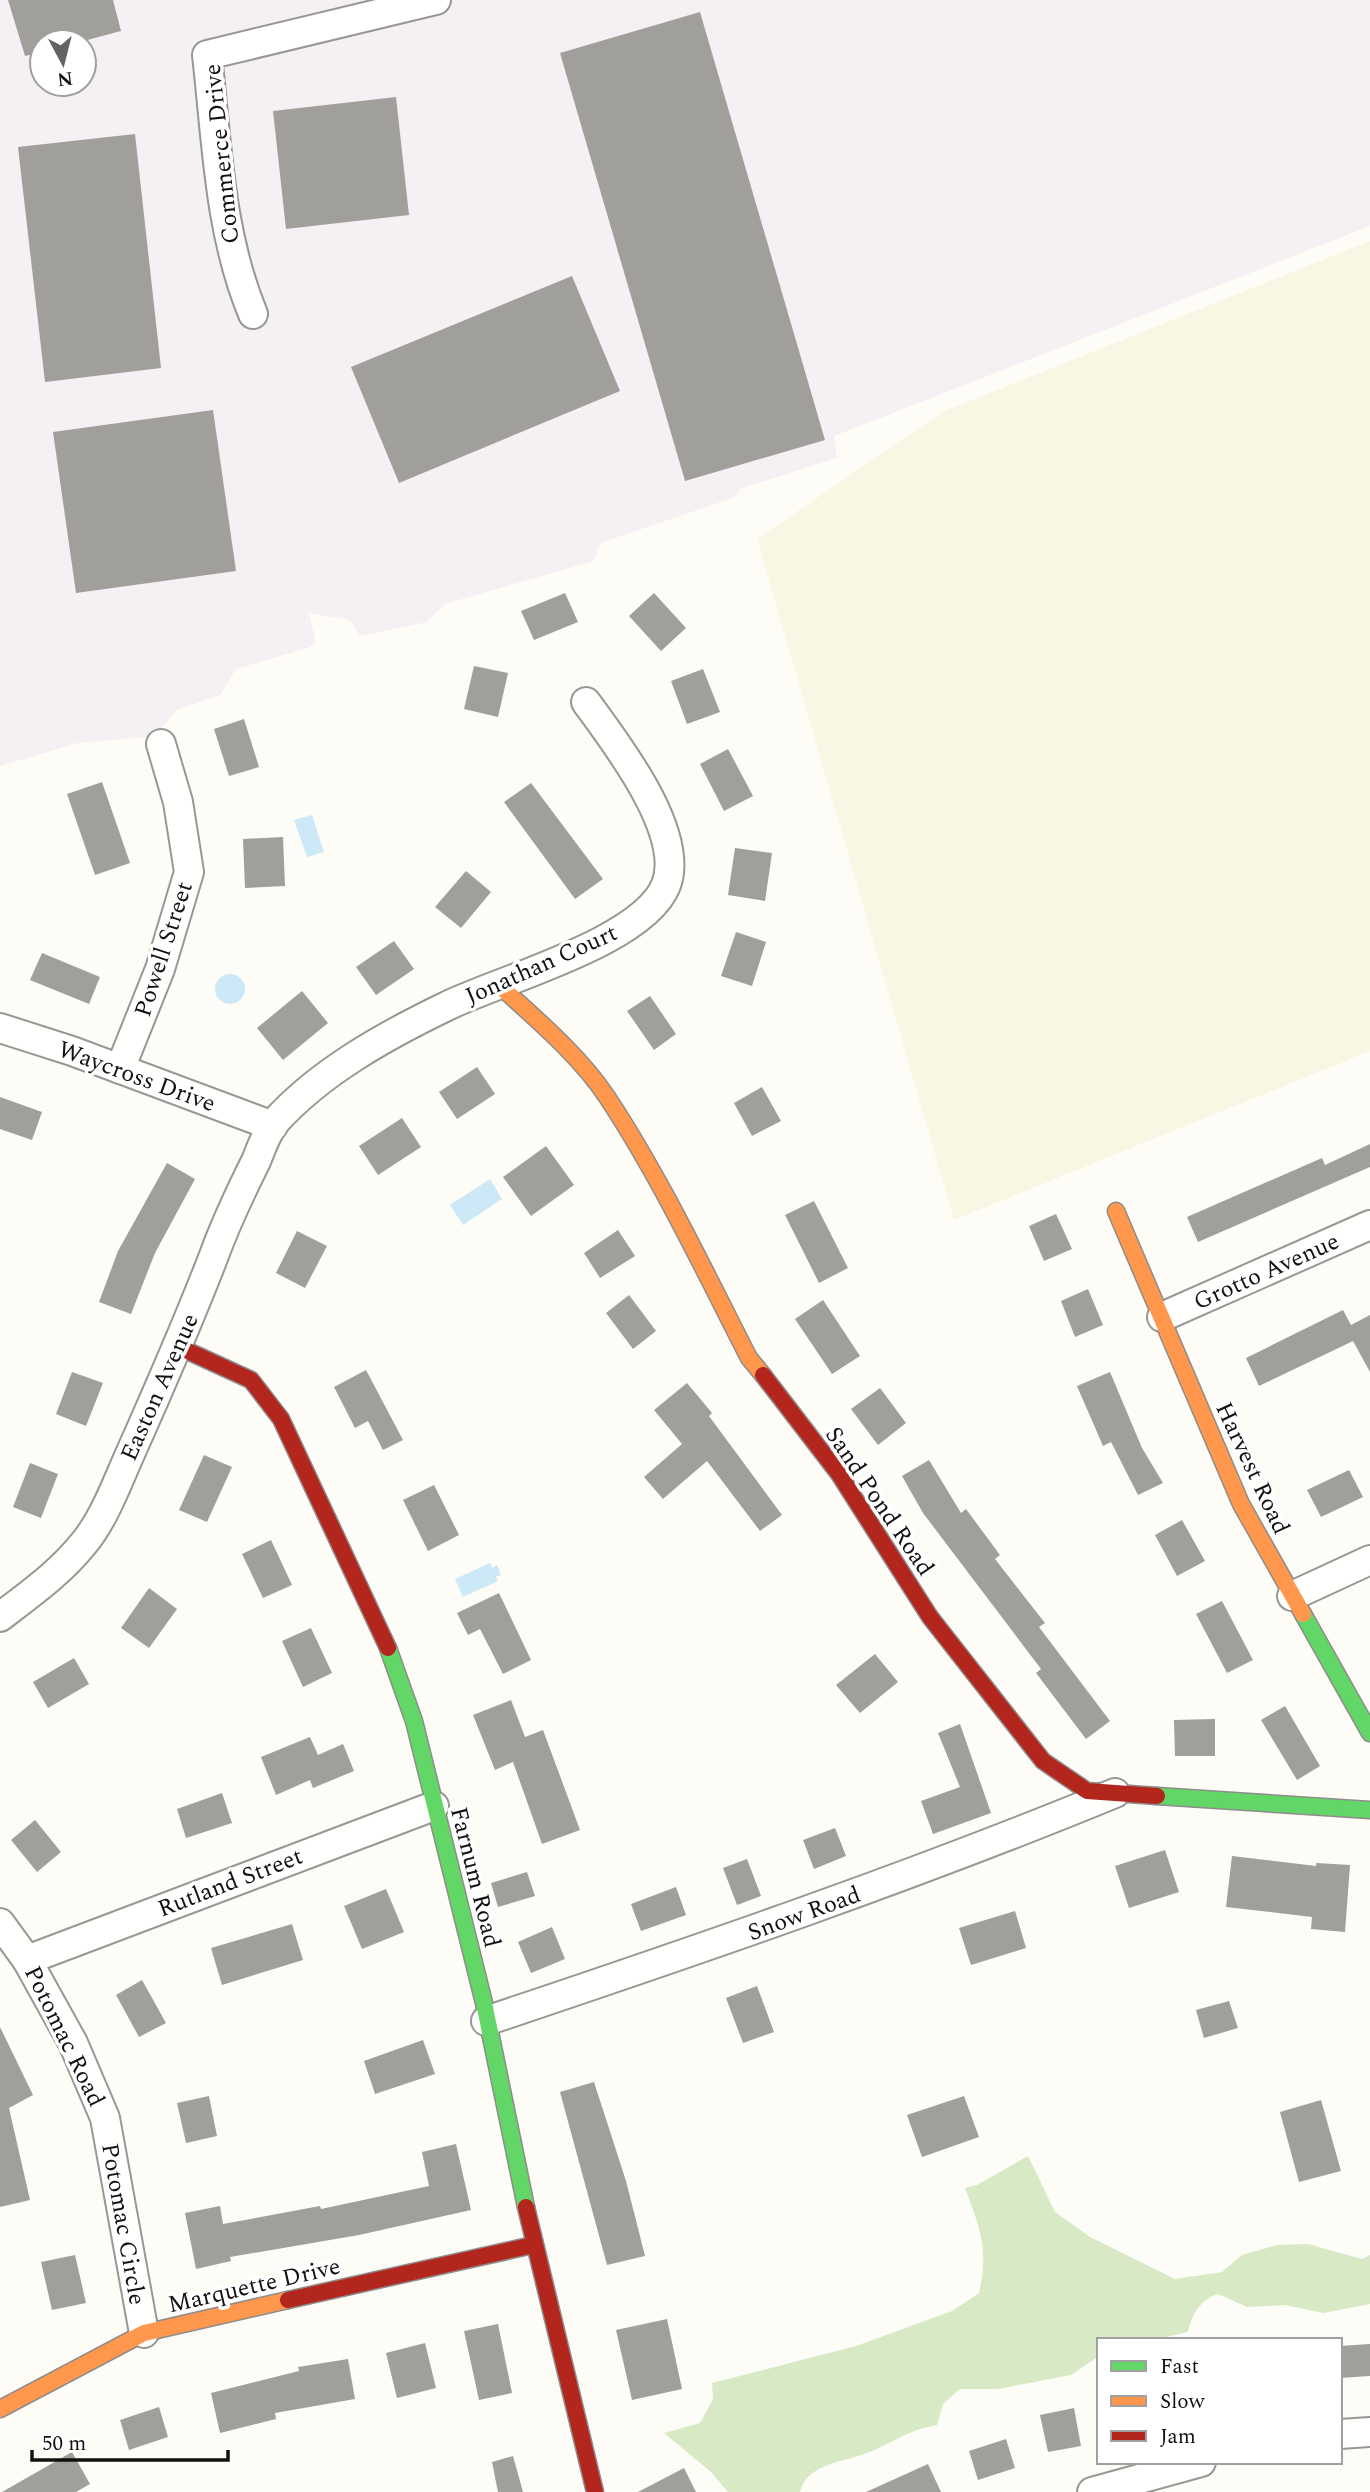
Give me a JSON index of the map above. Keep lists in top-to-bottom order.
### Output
{
  "streets": {
    "street": [
      "Commerce Drive",
      "Powell Street",
      "Jonathan Court",
      "Waycross Drive",
      "Grotto Avenue",
      "Easton Avenue",
      "Harvest Road",
      "Sand Pond Road",
      "Farnum Road",
      "Rutland Street",
      "Snow Road",
      "Potomac Road",
      "Potomac Circle",
      "Marquette Drive"
    ]
  },
  "crossings": [
    ["Powell Street", "Waycross Drive"],
    ["Jonathan Court", "Waycross Drive"],
    ["Jonathan Court", "Easton Avenue"],
    ["Jonathan Court", "Sand Pond Road"],
    ["Waycross Drive", "Easton Avenue"],
    ["Grotto Avenue", "Harvest Road"],
    ["Easton Avenue", "Farnum Road"],
    ["Sand Pond Road", "Snow Road"],
    ["Farnum Road", "Rutland Street"],
    ["Farnum Road", "Snow Road"],
    ["Farnum Road", "Marquette Drive"],
    ["Rutland Street", "Potomac Road"],
    ["Potomac Road", "Potomac Circle"],
    ["Potomac Circle", "Marquette Drive"]
  ],
  "legend": ["Fast", "Slow", "Jam"],
  "scale_bar": "50 m",
  "north": "bottom"
}
